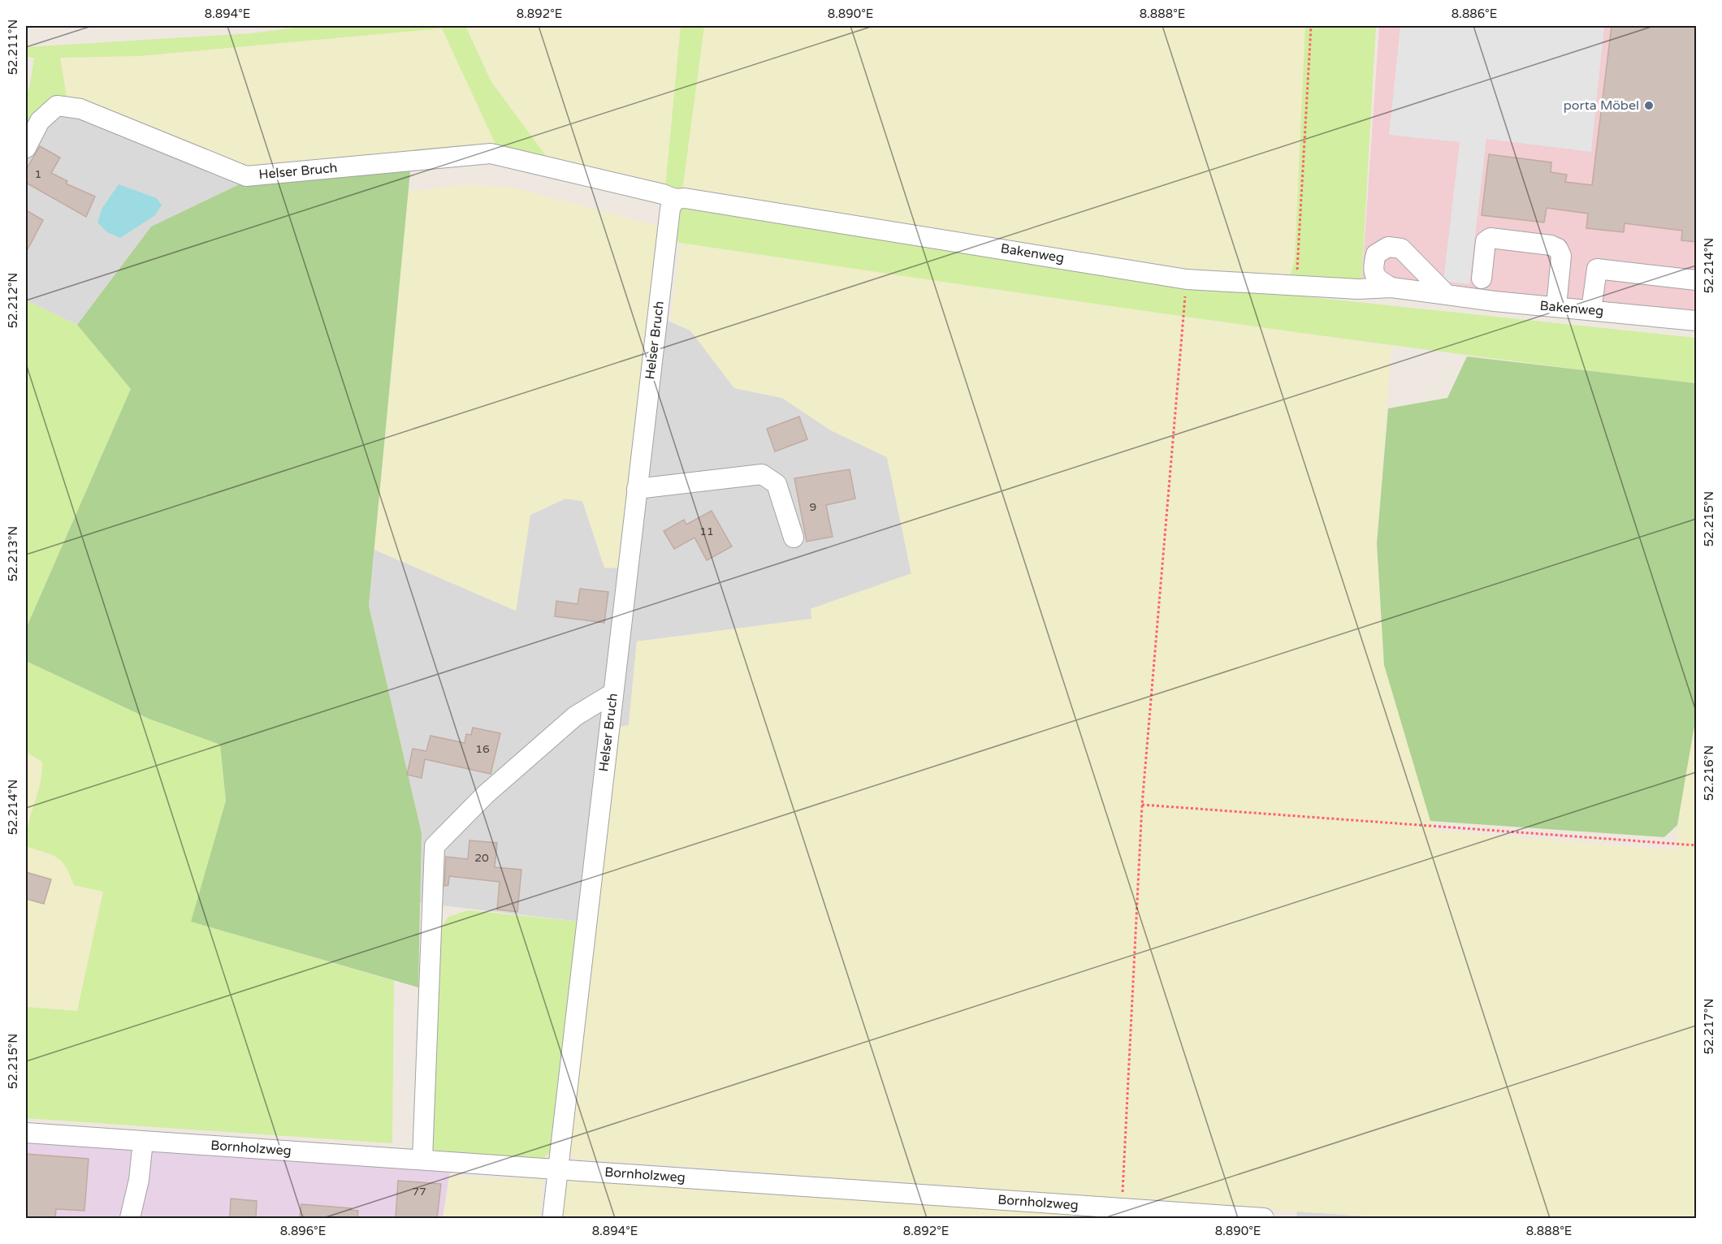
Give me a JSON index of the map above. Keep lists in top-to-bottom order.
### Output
{
  "streets": {
    "street": ["Helser Bruch", "Bakenweg", "Bornholzweg"]
  },
  "crossings": [
    ["Helser Bruch", "Bakenweg"],
    ["Helser Bruch", "Bornholzweg"]
  ],
  "places": ["porta Möbel"],
  "house_numbers": [
    "1",
    "9",
    "11",
    "16",
    "20",
    "77"
  ],
  "coordinates": [
    "8.894°E",
    "8.892°E",
    "8.890°E",
    "8.888°E",
    "8.886°E",
    "52.211°N",
    "52.214°N",
    "52.212°N",
    "52.215°N",
    "52.213°N",
    "52.216°N",
    "52.217°N",
    "8.896°E"
  ]
}
